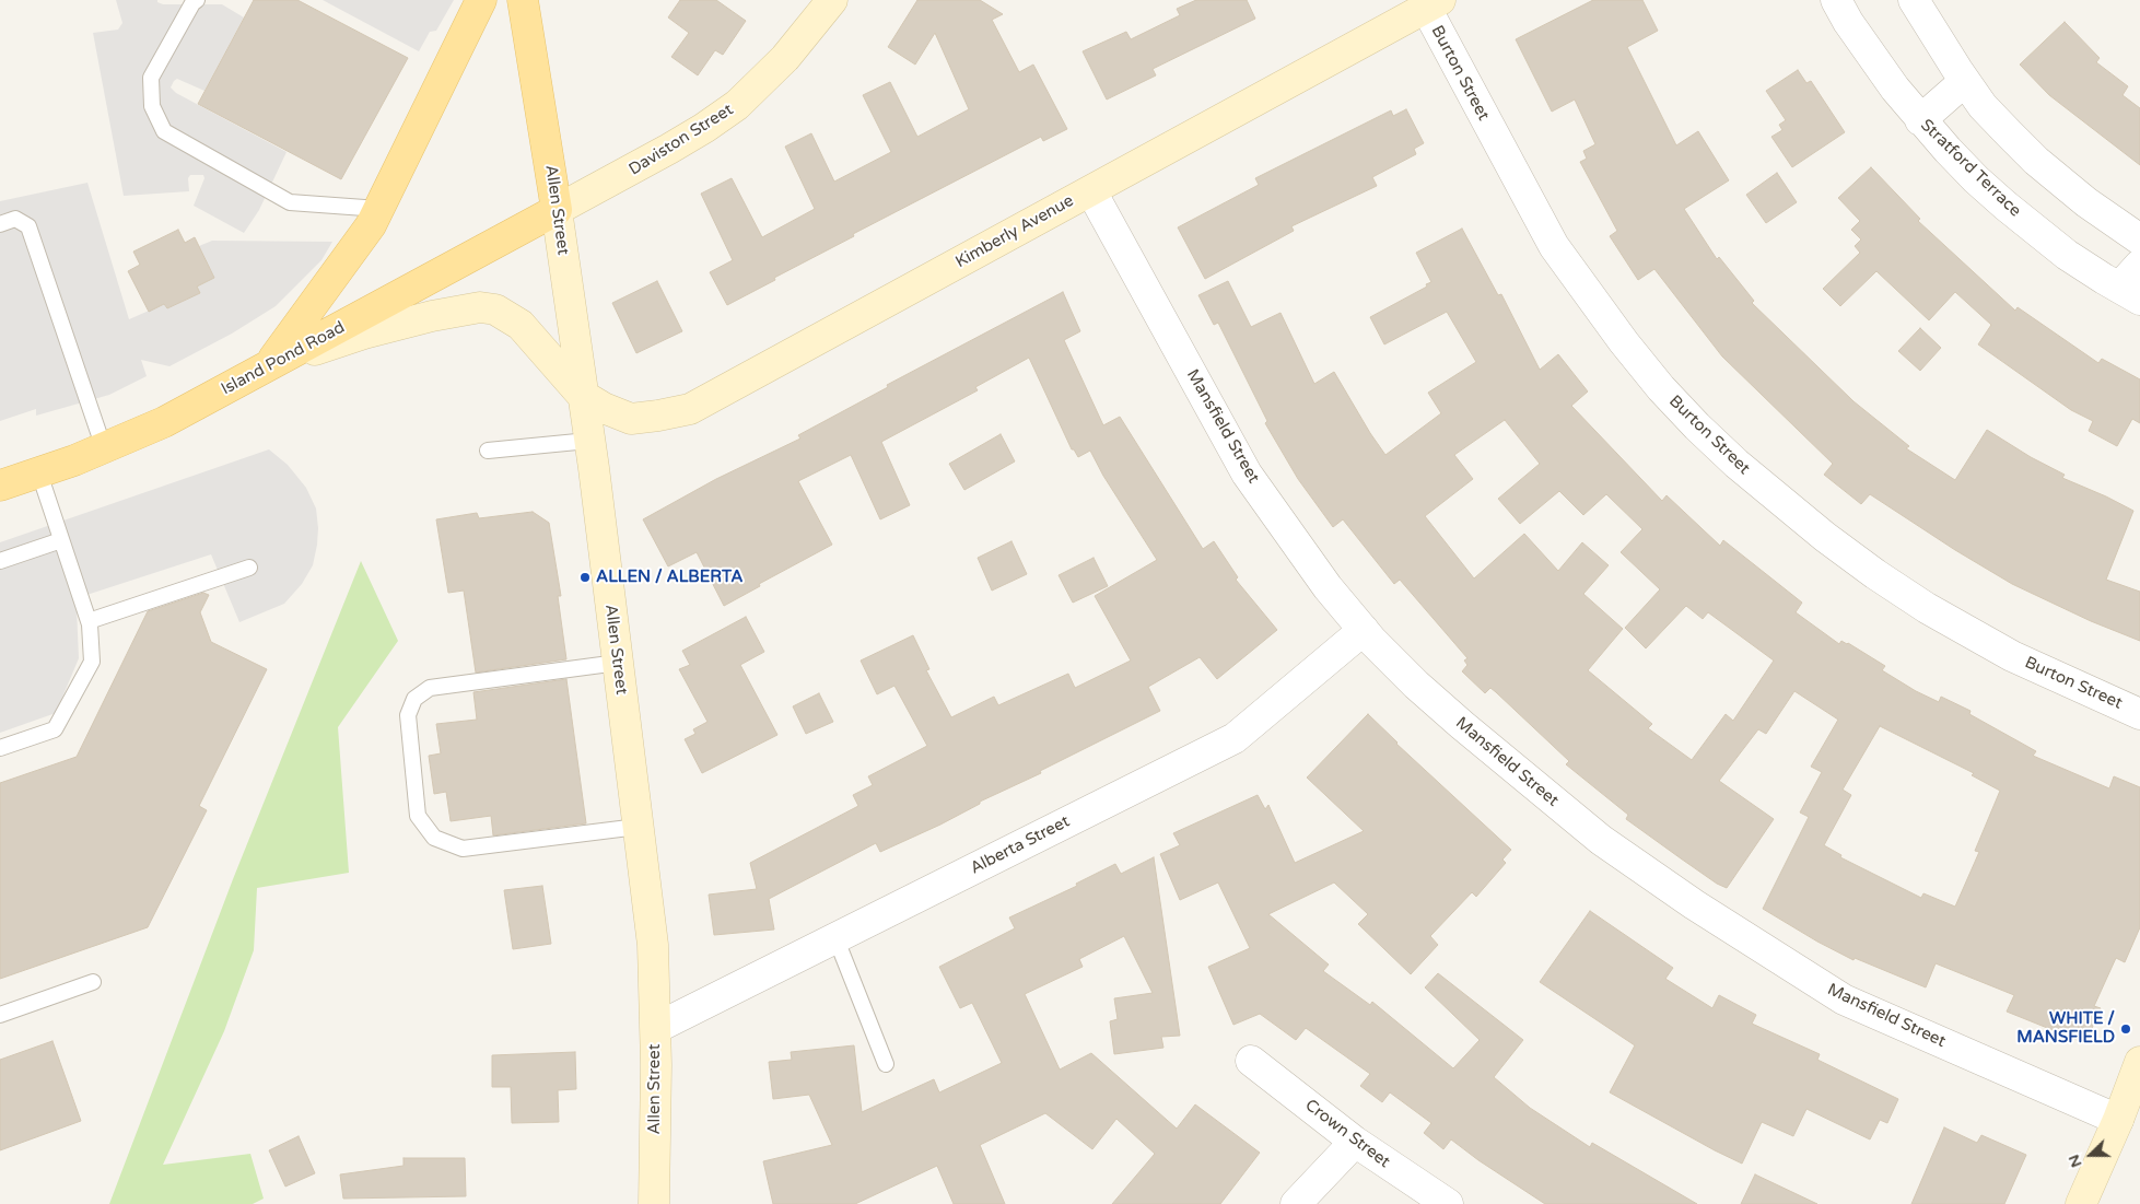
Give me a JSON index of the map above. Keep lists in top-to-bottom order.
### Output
{
  "streets": {
    "main road": [
      "Daviston Street",
      "Allen Street",
      "Kimberly Avenue",
      "Island Pond Road"
    ],
    "street": [
      "Burton Street",
      "Stratford Terrace",
      "Mansfield Street",
      "Alberta Street",
      "Crown Street"
    ]
  },
  "crossings": [
    ["Burton Street", "Kimberly Avenue"],
    ["Daviston Street", "Allen Street"],
    ["Daviston Street", "Island Pond Road"],
    ["Allen Street", "Kimberly Avenue"],
    ["Allen Street", "Island Pond Road"],
    ["Allen Street", "Alberta Street"],
    ["Kimberly Avenue", "Mansfield Street"],
    ["Mansfield Street", "Alberta Street"]
  ],
  "places": ["ALLEN / ALBERTA", "WHITE / MANSFIELD"],
  "north": "left"
}
